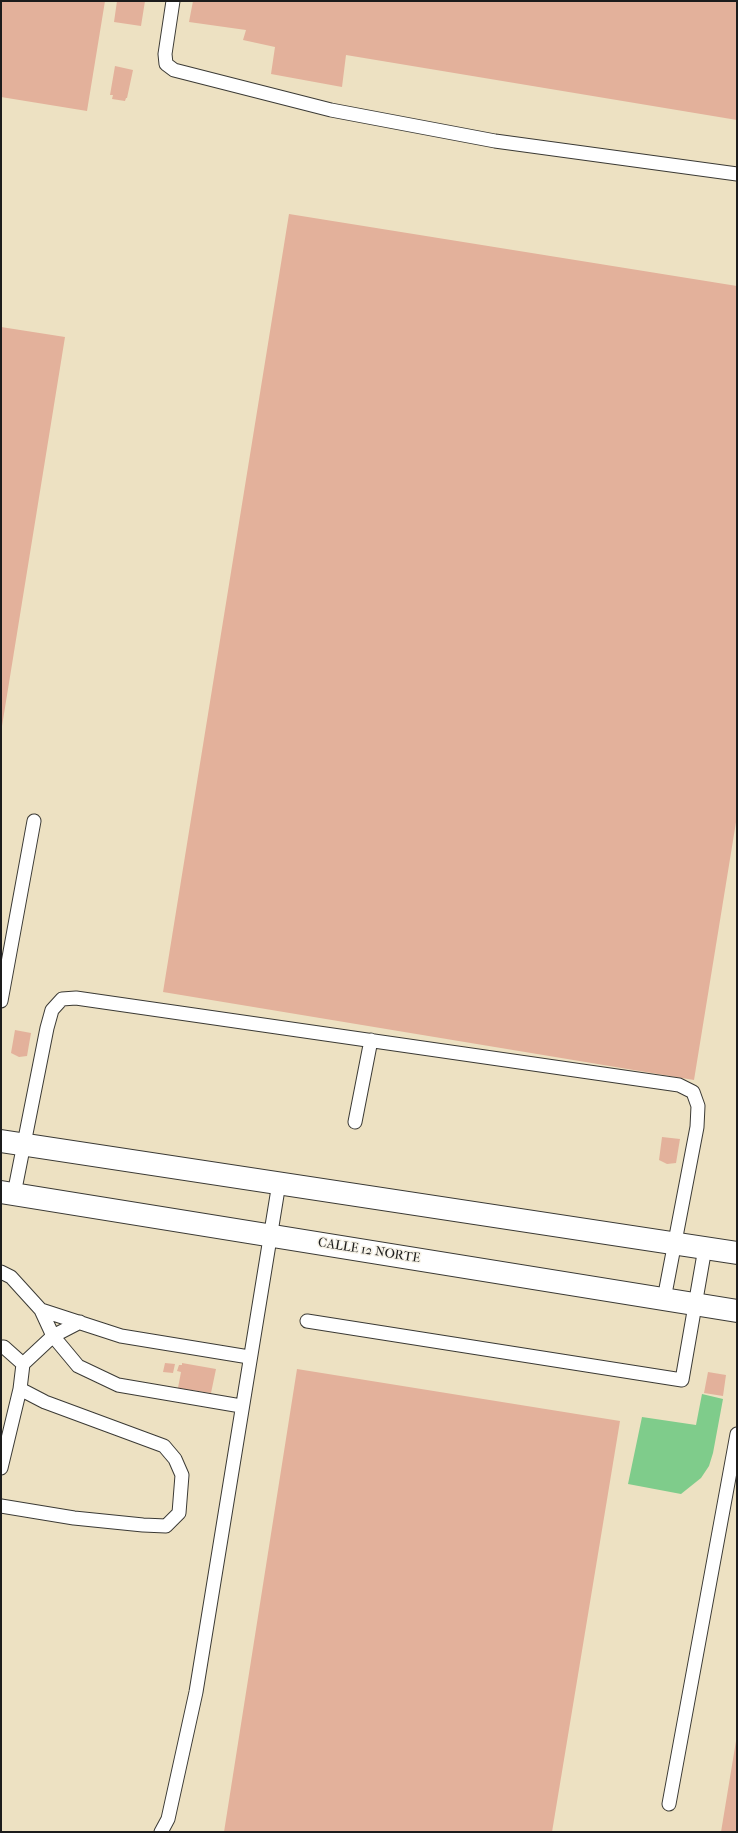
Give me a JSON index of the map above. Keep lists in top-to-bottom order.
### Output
{
  "streets": {
    "main road": ["CALLE 12 NORTE"]
  }
}
